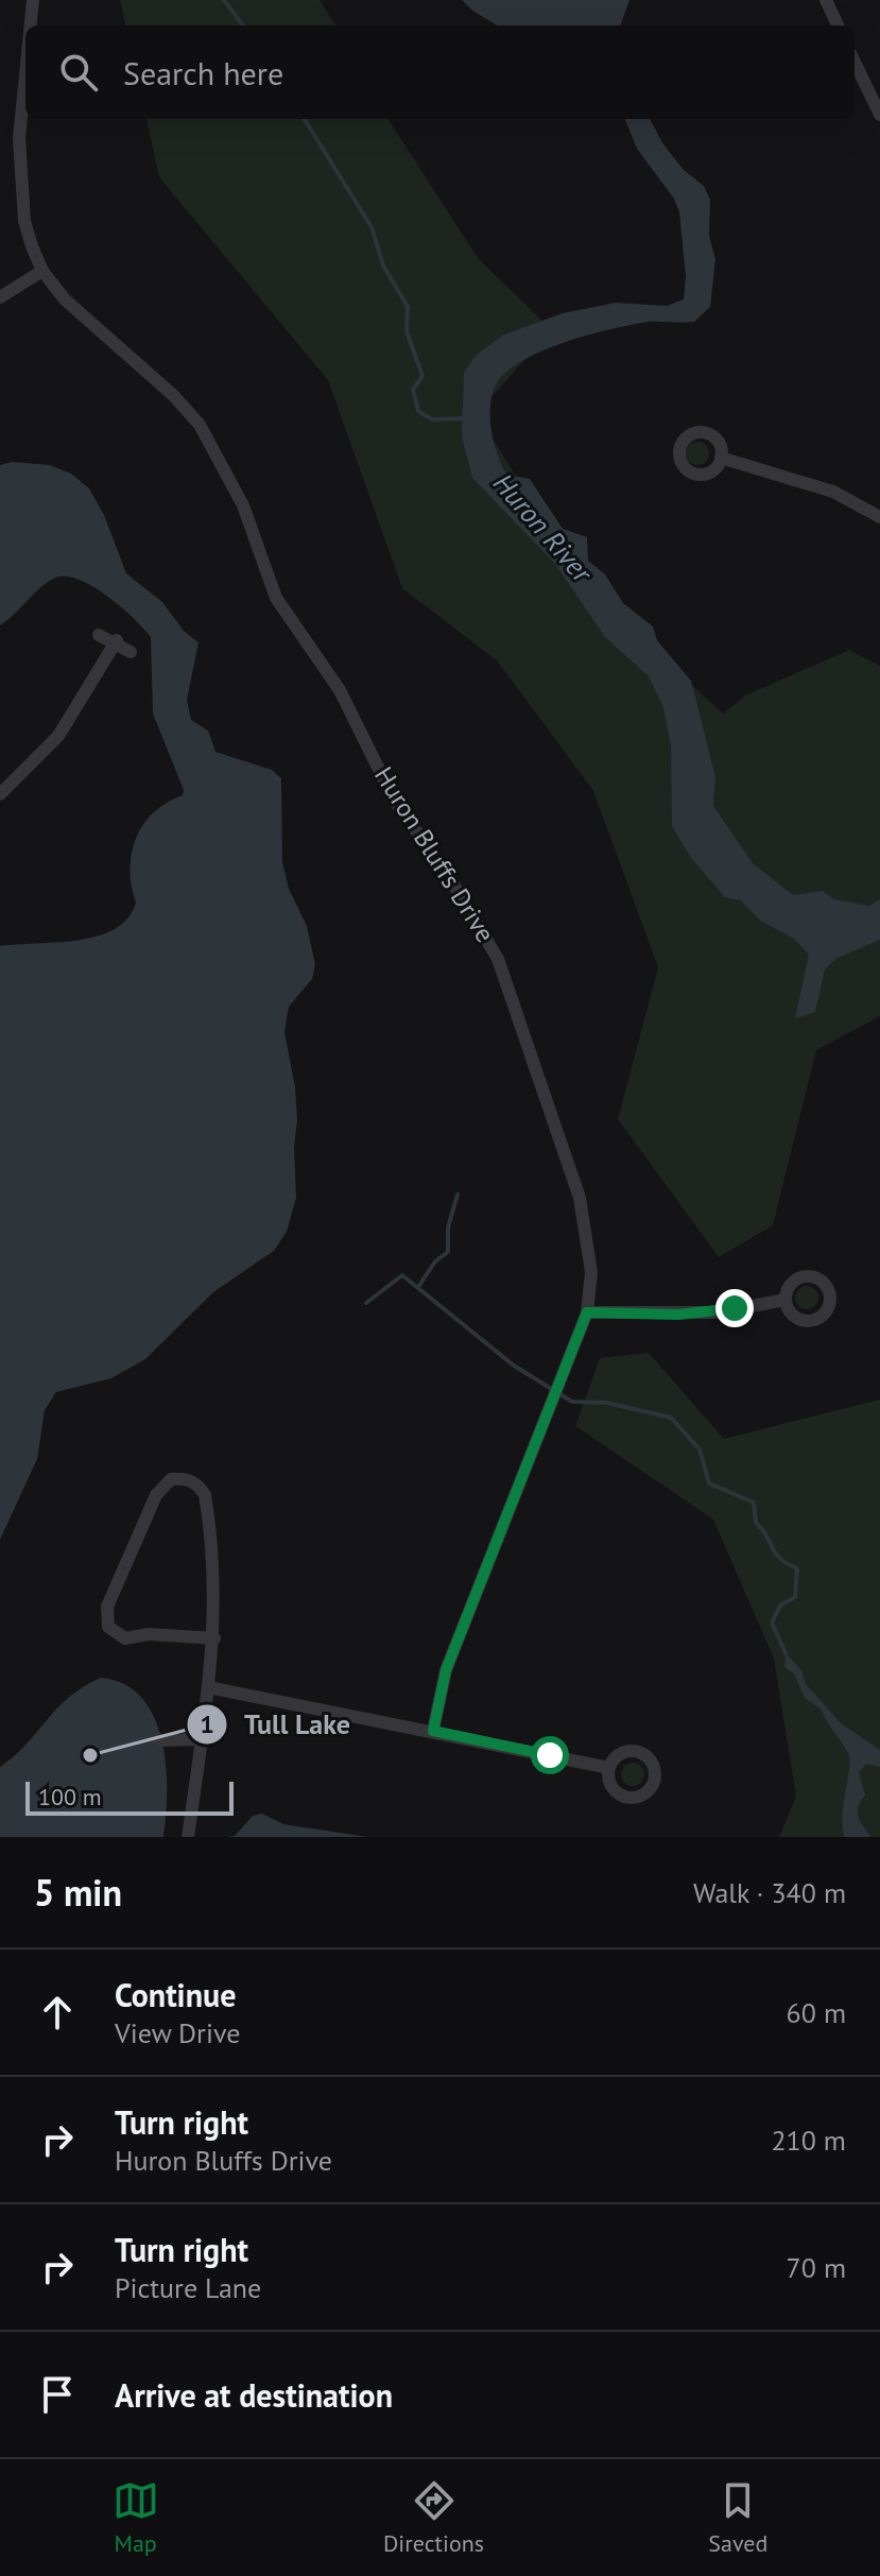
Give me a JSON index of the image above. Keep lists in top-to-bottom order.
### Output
{
  "streets": {
    "street": ["Huron Bluffs Drive"]
  },
  "water": ["Huron River"],
  "places": ["Tull Lake"],
  "scale_bar": "100 m",
  "page": {
    "search": "Search here",
    "scale": "100 m",
    "heading": ["5 min", "Walk · 340 m"],
    "list": [
      ["Continue", "View Drive", "60 m"],
      ["Turn right", "Huron Bluffs Drive", "210 m"],
      ["Turn right", "Picture Lane", "70 m"],
      "Arrive at destination"
    ],
    "nav": ["Map", "Directions", "Saved"]
  }
}
